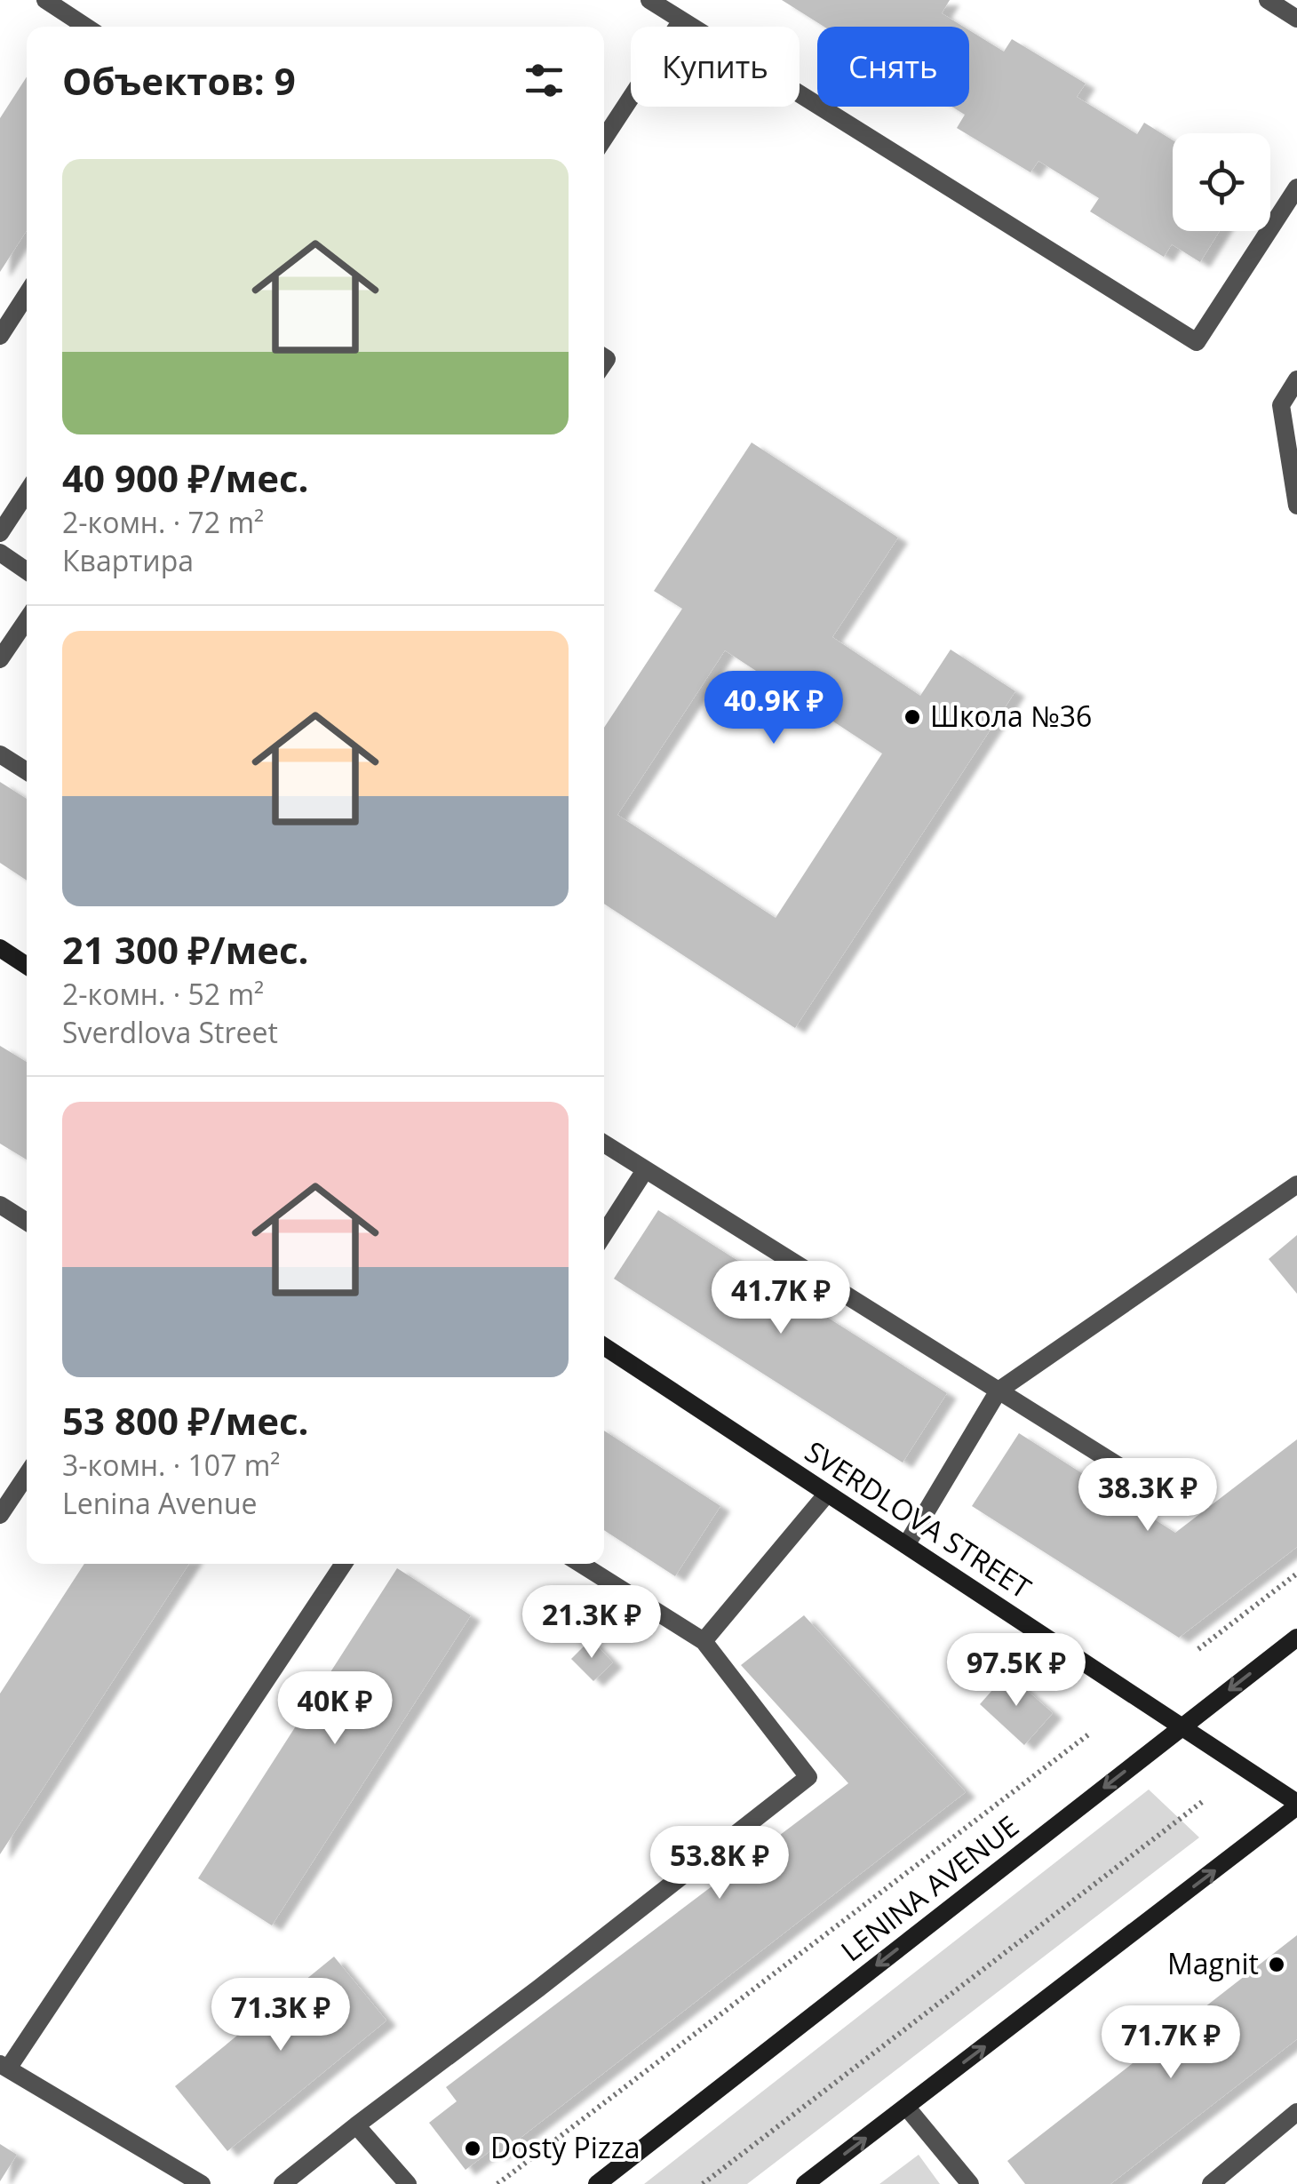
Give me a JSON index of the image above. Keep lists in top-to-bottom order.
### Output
{
  "streets": {
    "main road": ["SVERDLOVA STREET", "LENINA AVENUE"]
  },
  "crossings": [
    ["SVERDLOVA STREET", "LENINA AVENUE"]
  ],
  "places": ["Школа №36", "Magnit", "Dosty Pizza"],
  "page": {
    "chip": ["Купить", "Снять"],
    "heading": "Объектов: 9",
    "list": [
      {
        "name": "40 900 ₽/мес.",
        "note": "2-комн. · 72 m² · Квартира"
      },
      {
        "name": "21 300 ₽/мес.",
        "note": "2-комн. · 52 m² · Sverdlova Street"
      },
      {
        "name": "53 800 ₽/мес.",
        "note": "3-комн. · 107 m² · Lenina Avenue"
      }
    ],
    "price": [
      "40.9K ₽",
      "41.7K ₽",
      "38.3K ₽",
      "21.3K ₽",
      "97.5K ₽",
      "40K ₽",
      "53.8K ₽",
      "71.3K ₽",
      "71.7K ₽"
    ]
  }
}
